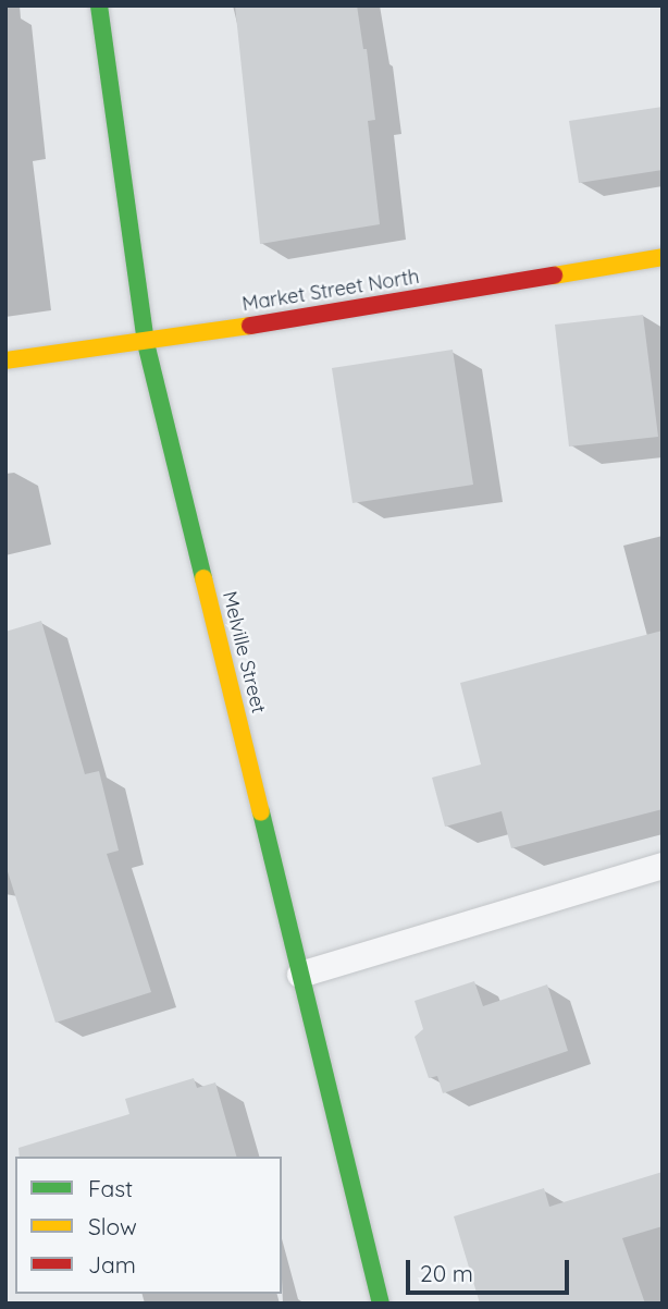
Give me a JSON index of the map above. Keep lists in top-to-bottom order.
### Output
{
  "streets": {
    "street": ["Market Street North", "Melville Street"]
  },
  "crossings": [
    ["Market Street North", "Melville Street"]
  ],
  "legend": ["Fast", "Slow", "Jam"],
  "scale_bar": "20 m"
}
